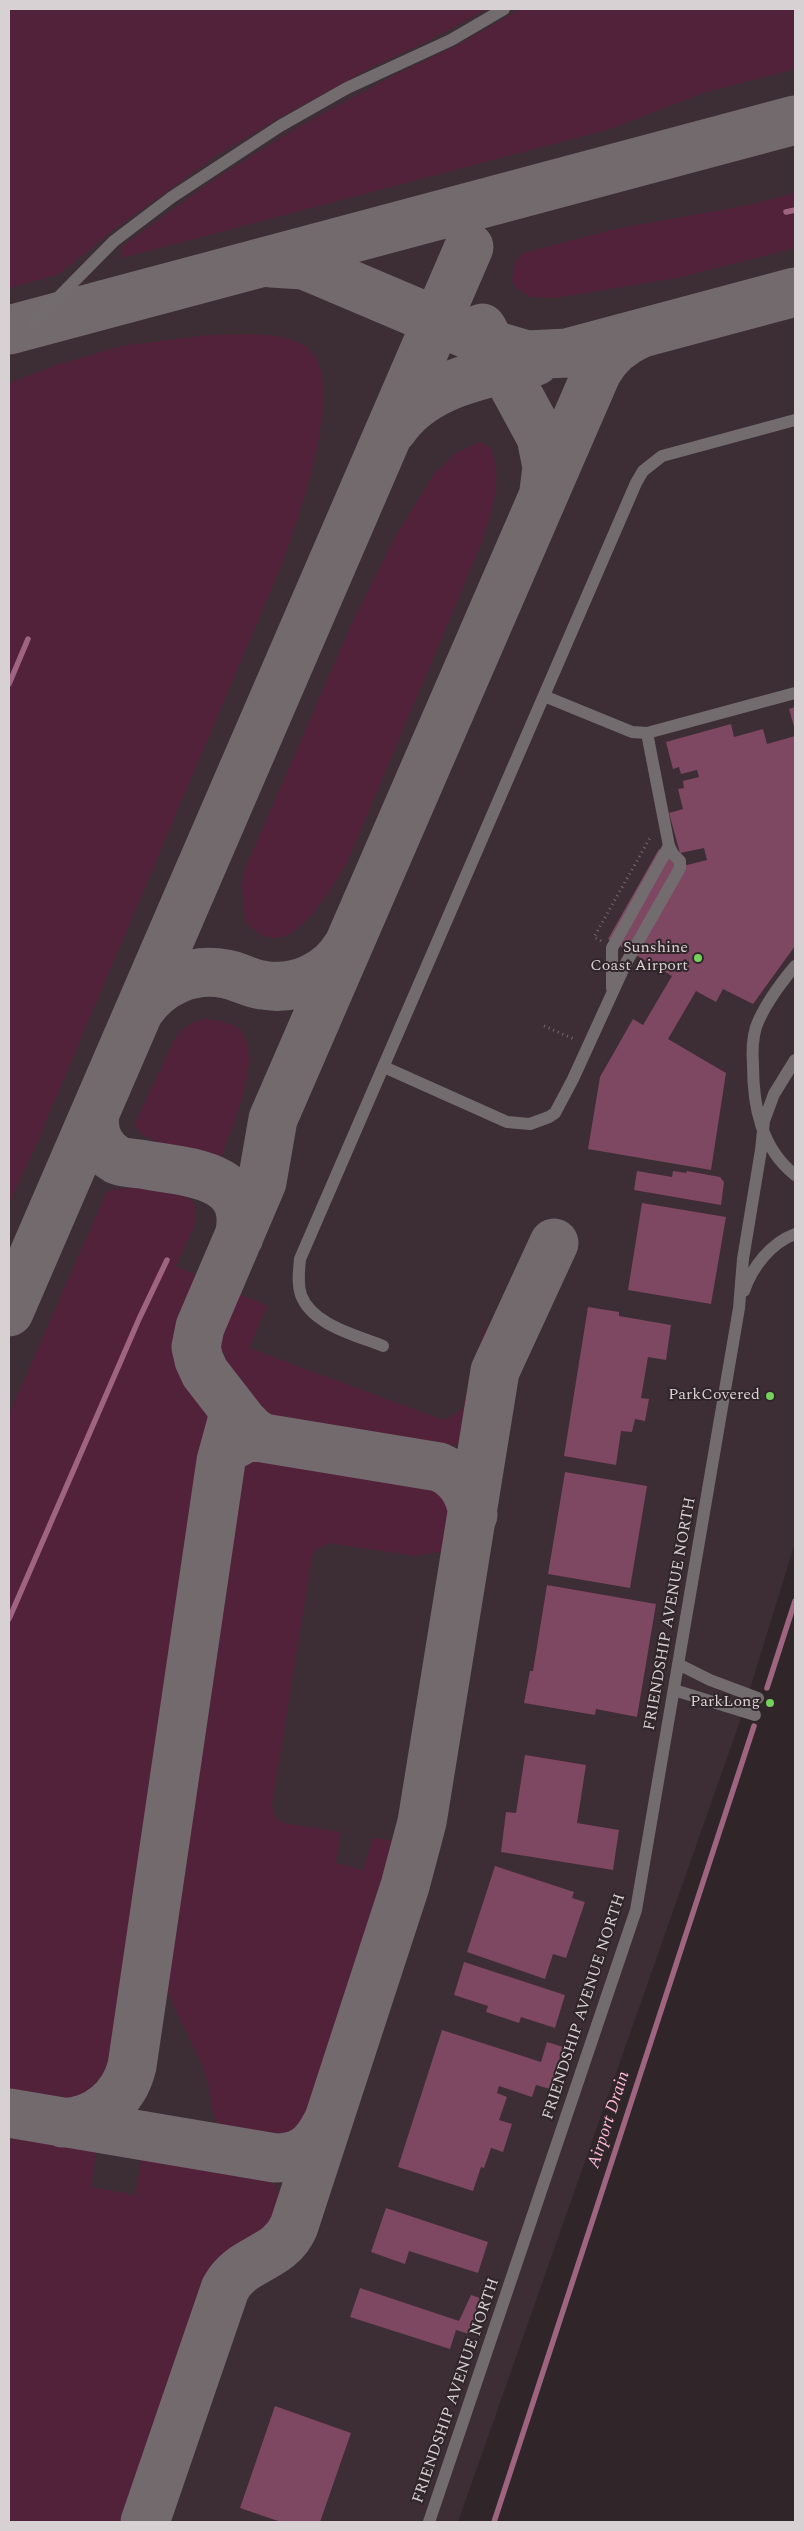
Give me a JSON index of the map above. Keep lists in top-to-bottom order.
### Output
{
  "streets": {
    "street": ["FRIENDSHIP AVENUE NORTH"]
  },
  "water": ["Airport Drain"],
  "places": ["Sunshine Coast Airport", "ParkCovered", "ParkLong"]
}
